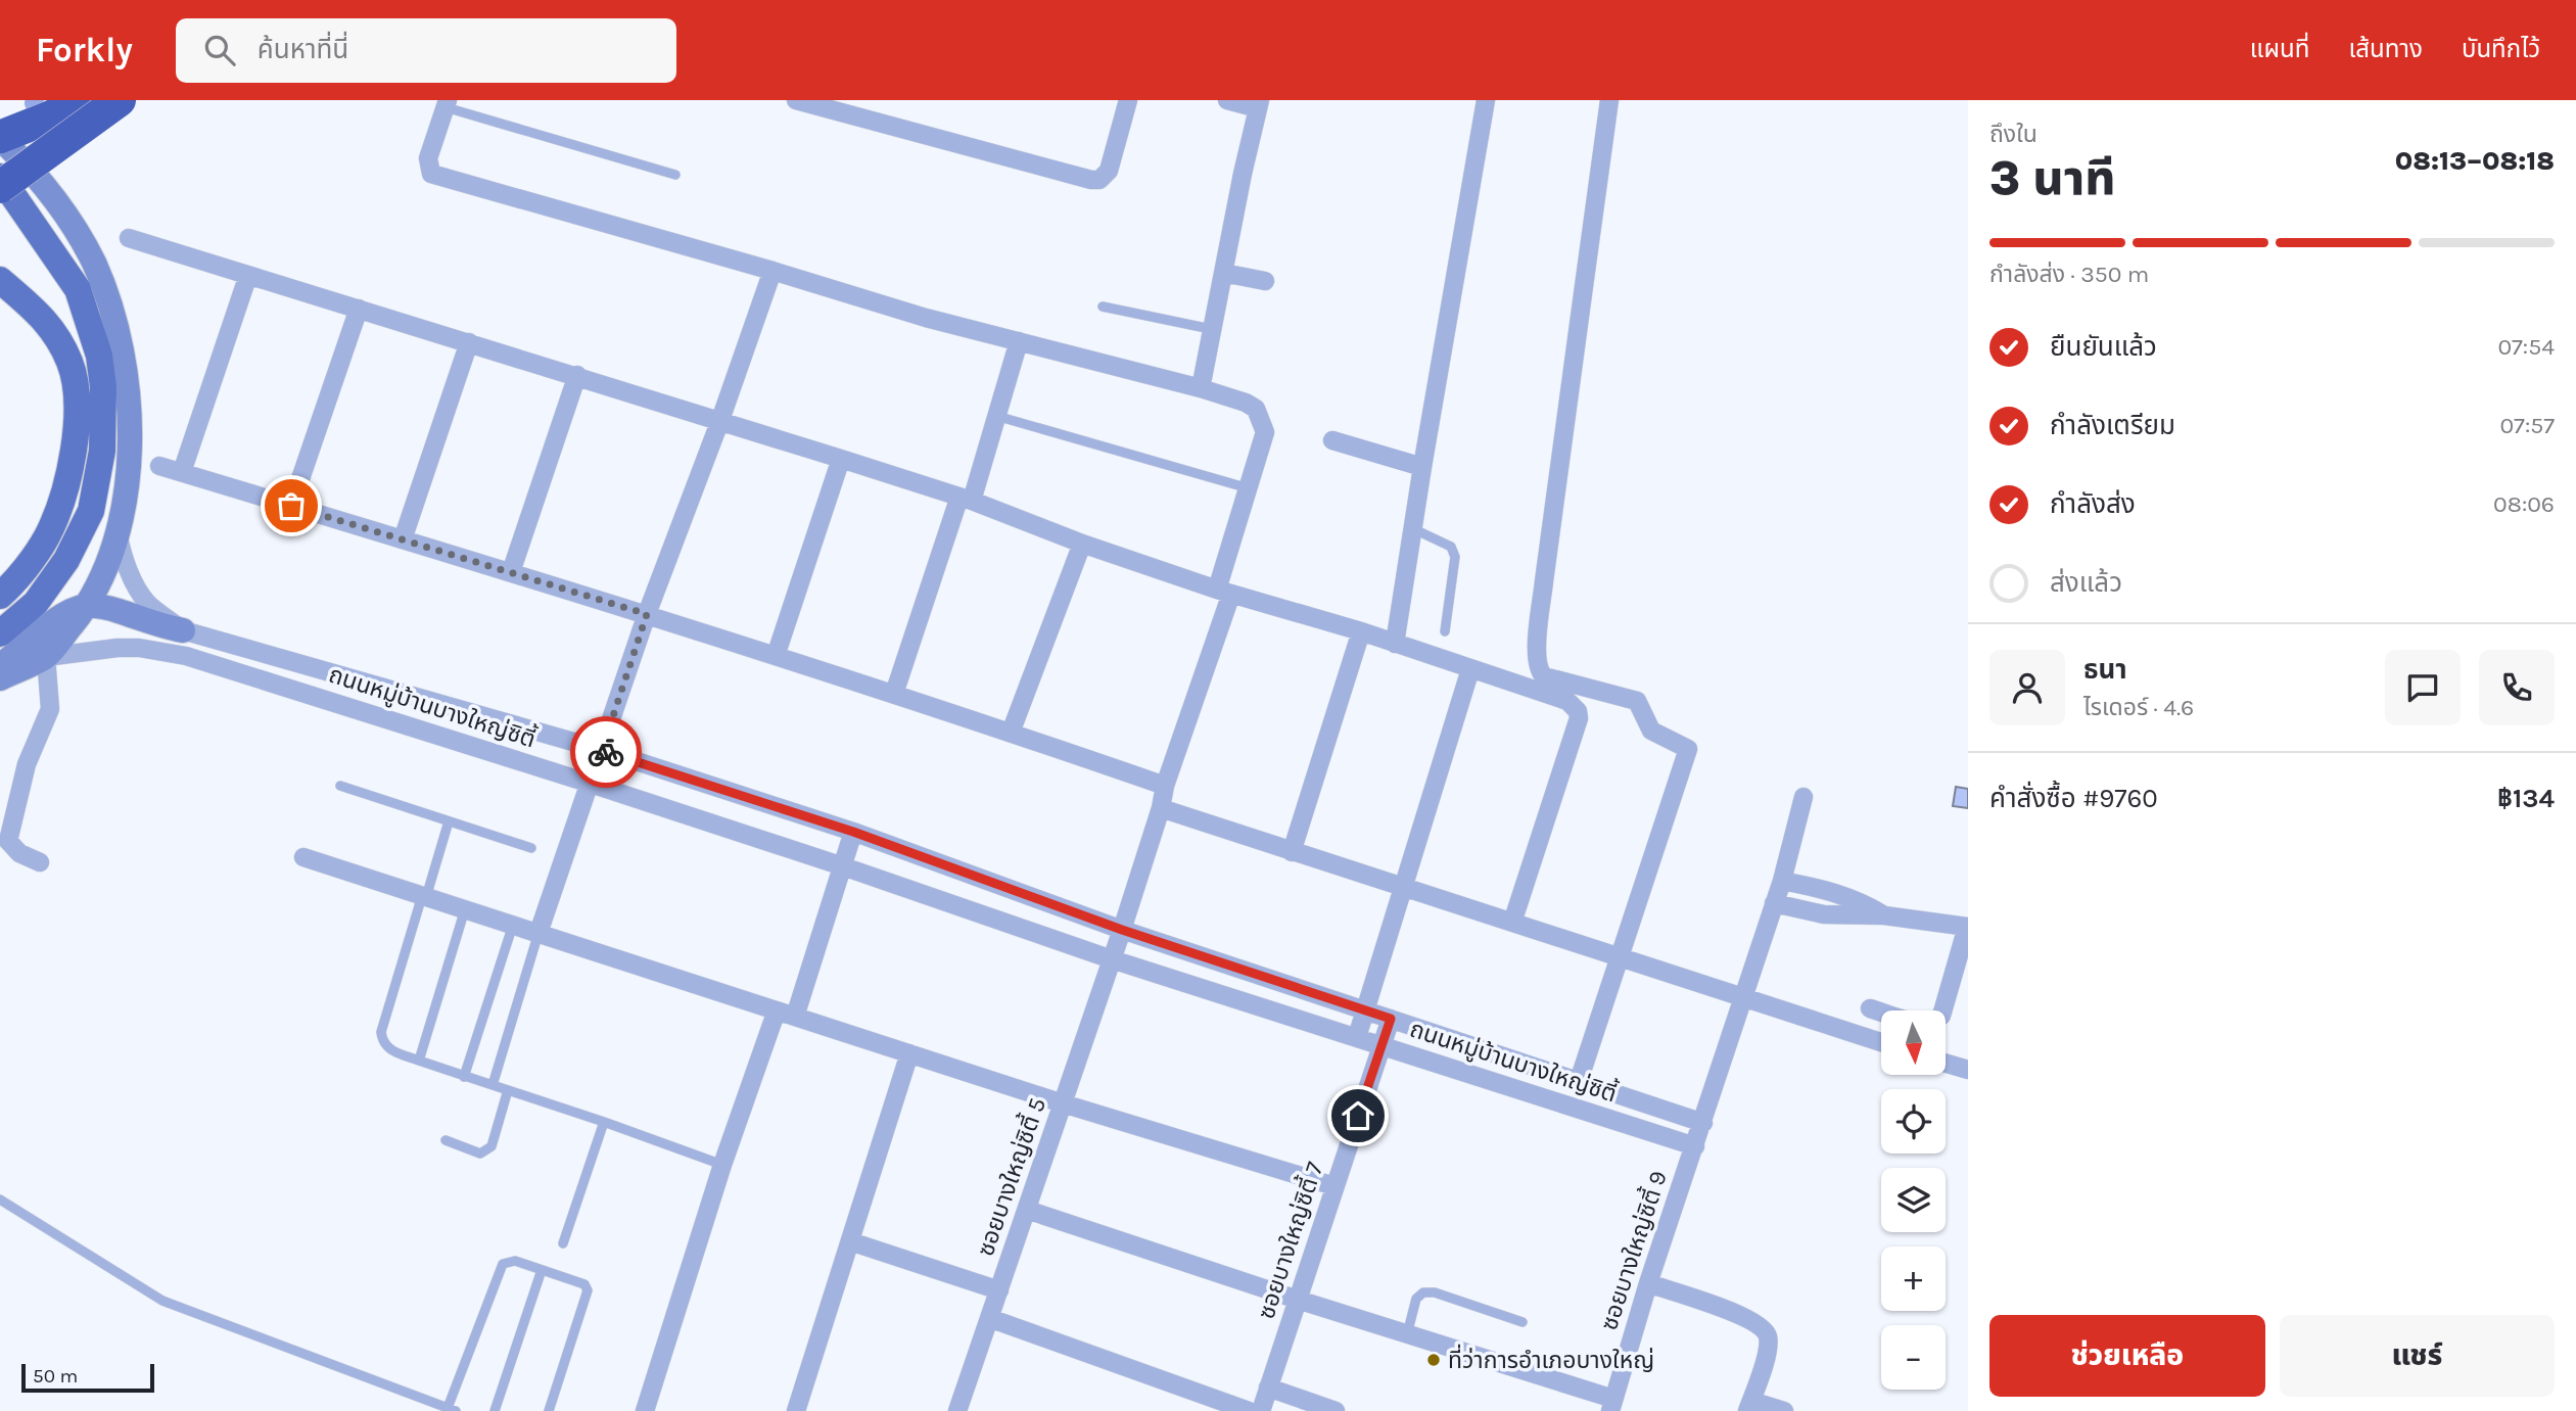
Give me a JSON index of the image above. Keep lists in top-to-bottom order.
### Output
{
  "streets": {
    "street": [
      "ถนนหมู่บ้านบางใหญ่ซิตี้",
      "ซอยบางใหญ่ซิตี้ 5",
      "ซอยบางใหญ่ซิตี้ 7",
      "ซอยบางใหญ่ซิตี้ 9"
    ]
  },
  "crossings": [
    ["ถนนหมู่บ้านบางใหญ่ซิตี้", "ซอยบางใหญ่ซิตี้ 5"],
    ["ถนนหมู่บ้านบางใหญ่ซิตี้", "ซอยบางใหญ่ซิตี้ 7"],
    ["ถนนหมู่บ้านบางใหญ่ซิตี้", "ซอยบางใหญ่ซิตี้ 9"]
  ],
  "places": ["ที่ว่าการอำเภอบางใหญ่"],
  "scale_bar": "50 m",
  "north": "bottom",
  "page": {
    "header": "Forkly",
    "search": "ค้นหาที่นี่",
    "nav": ["แผนที่", "เส้นทาง", "บันทึกไว้"],
    "heading": ["3 นาที", "ถึงใน", "08:13–08:18"],
    "panel": [
      "ธนา",
      "ไรเดอร์ · 4.6",
      "คำสั่งซื้อ #9760",
      "฿134"
    ],
    "bar": "กำลังส่ง · 350 m",
    "list": [
      ["ยืนยันแล้ว", "07:54"],
      ["กำลังเตรียม", "07:57"],
      ["กำลังส่ง", "08:06"],
      "ส่งแล้ว"
    ],
    "map_buttons": ["+", "−"],
    "buttons": ["ช่วยเหลือ", "แชร์"],
    "scale": "50 m"
  }
}
